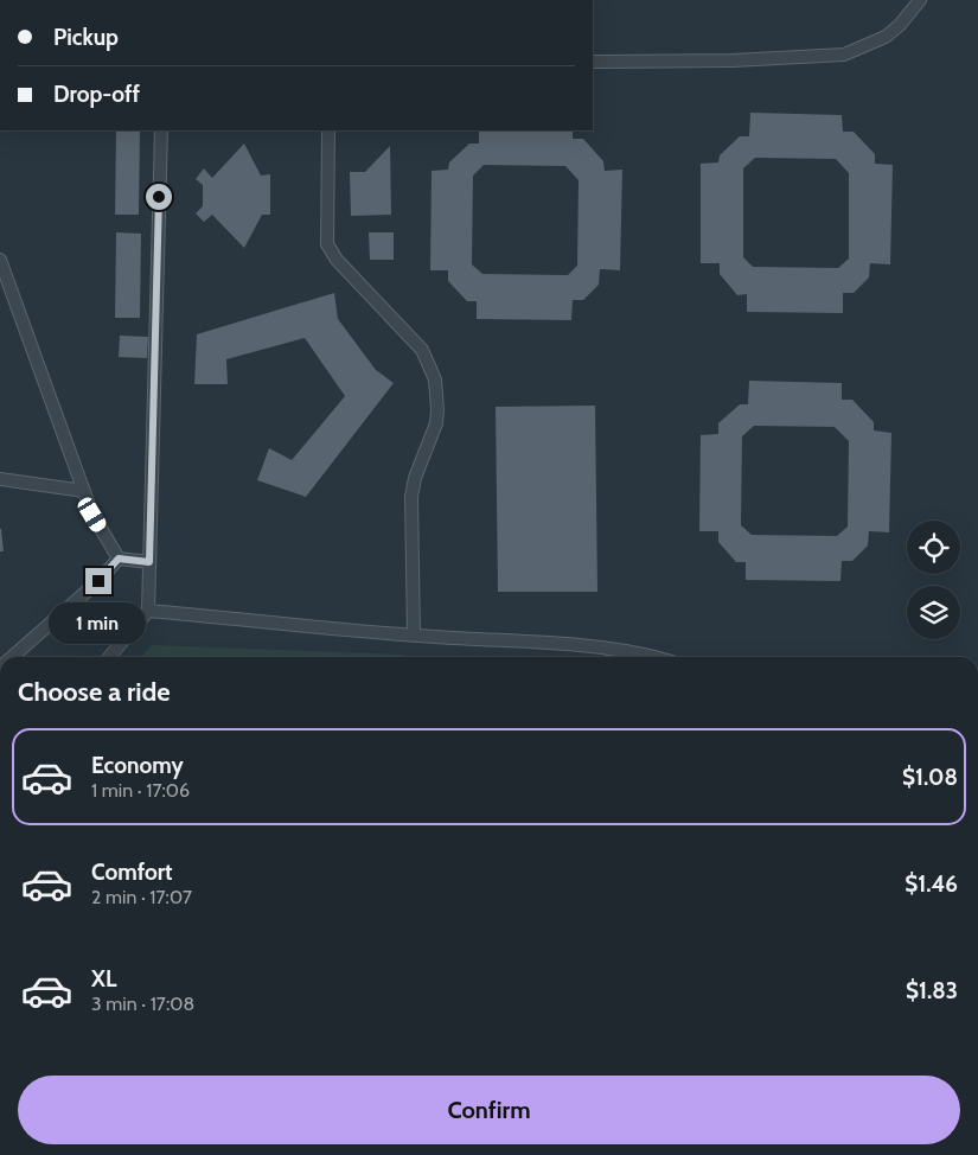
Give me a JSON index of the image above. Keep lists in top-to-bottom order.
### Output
{
  "page": {
    "banner": ["Pickup", "Drop-off"],
    "bubble": "1 min",
    "heading": "Choose a ride",
    "list": [
      {
        "name": "Economy",
        "note": "1 min · 17:06",
        "value": "$1.08"
      },
      {
        "name": "Comfort",
        "note": "2 min · 17:07",
        "value": "$1.46"
      },
      {
        "name": "XL",
        "note": "3 min · 17:08",
        "value": "$1.83"
      }
    ],
    "buttons": "Confirm"
  }
}
